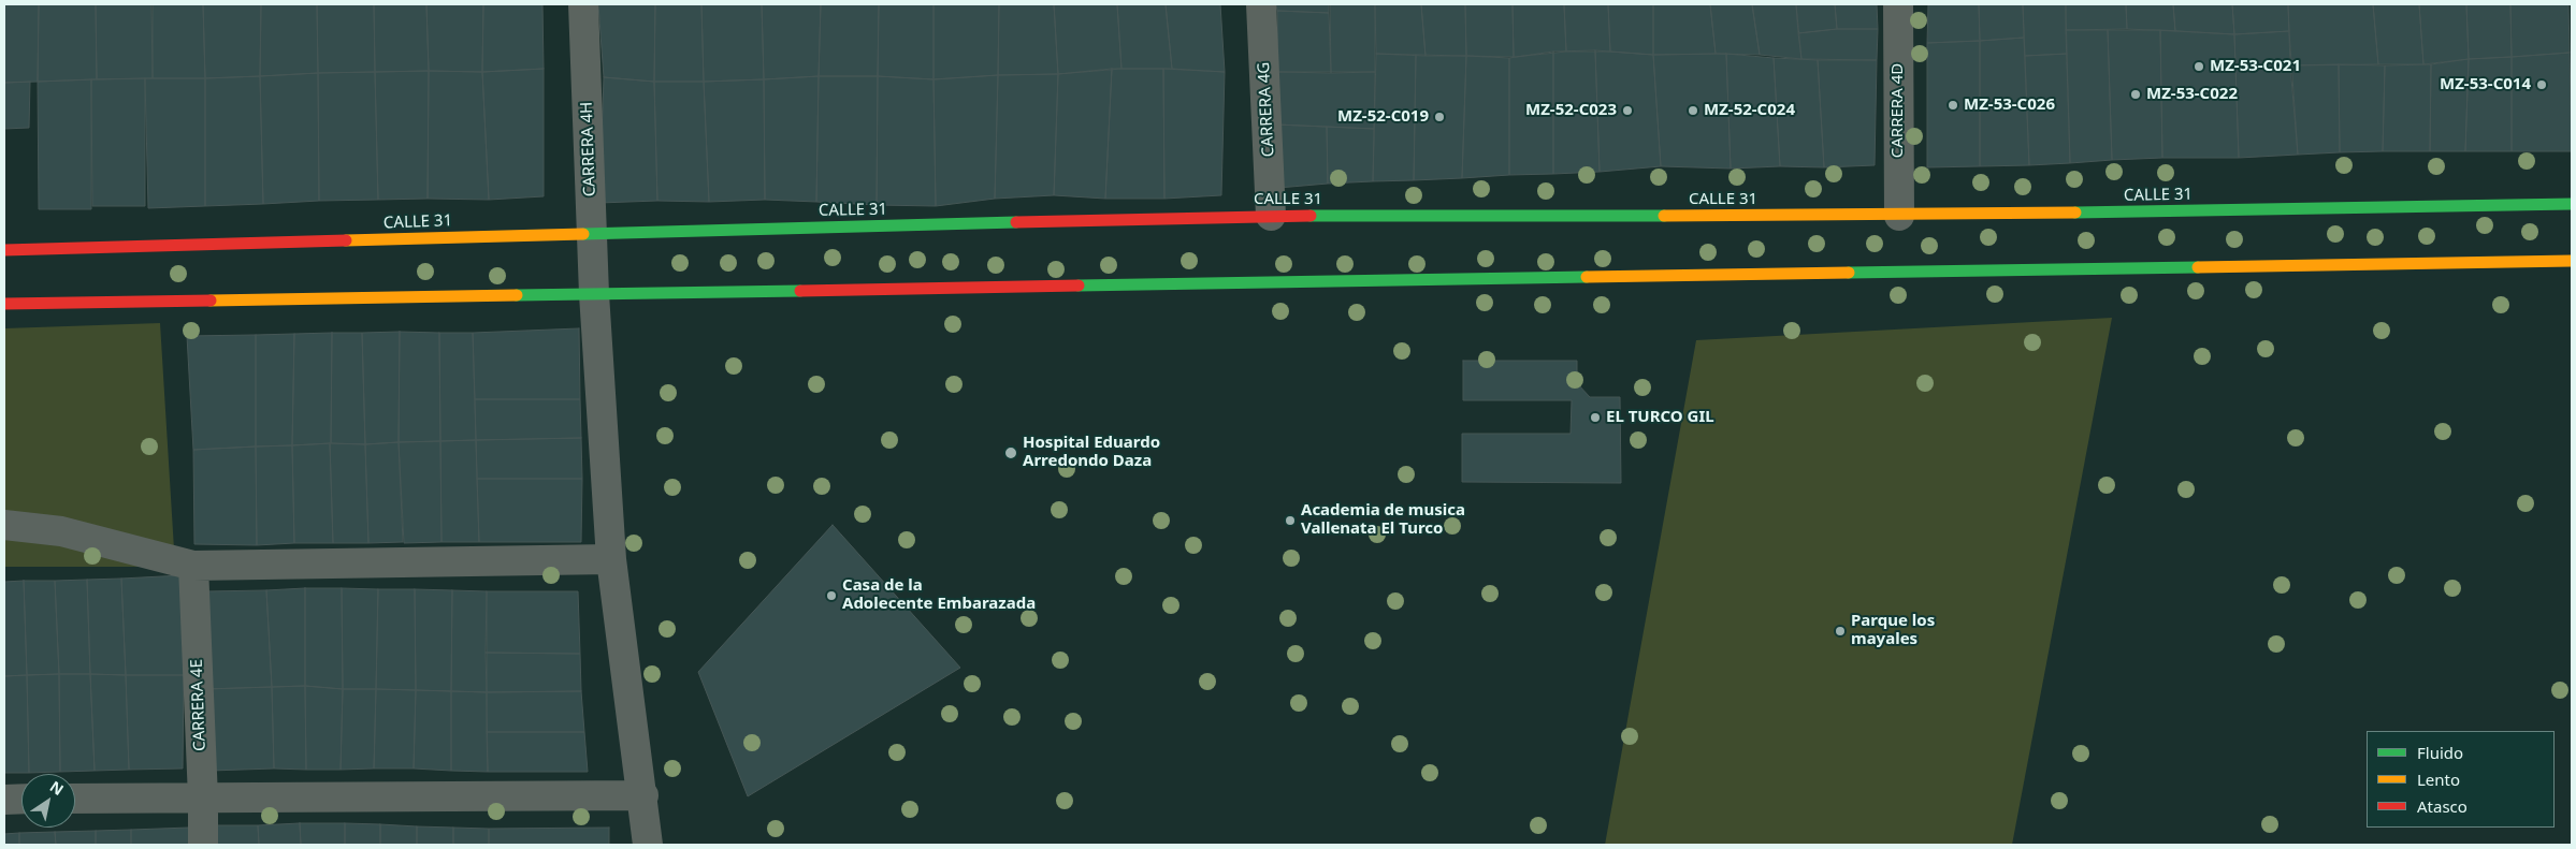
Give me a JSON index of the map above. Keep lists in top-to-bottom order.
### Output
{
  "streets": {
    "street": [
      "CARRERA 4G",
      "CARRERA 4D",
      "CARRERA 4H",
      "CALLE 31",
      "CARRERA 4E"
    ]
  },
  "crossings": [
    ["CARRERA 4G", "CALLE 31"],
    ["CARRERA 4D", "CALLE 31"],
    ["CARRERA 4H", "CALLE 31"]
  ],
  "places": [
    "MZ-53-C021",
    "MZ-53-C014",
    "MZ-53-C022",
    "MZ-53-C026",
    "MZ-52-C023",
    "MZ-52-C024",
    "MZ-52-C019",
    "EL TURCO GIL",
    "Hospital Eduardo Arredondo Daza",
    "Academia de musica Vallenata El Turco",
    "Casa de la Adolecente Embarazada",
    "Parque los mayales"
  ],
  "legend": ["Fluido", "Lento", "Atasco"],
  "north": "top right"
}
